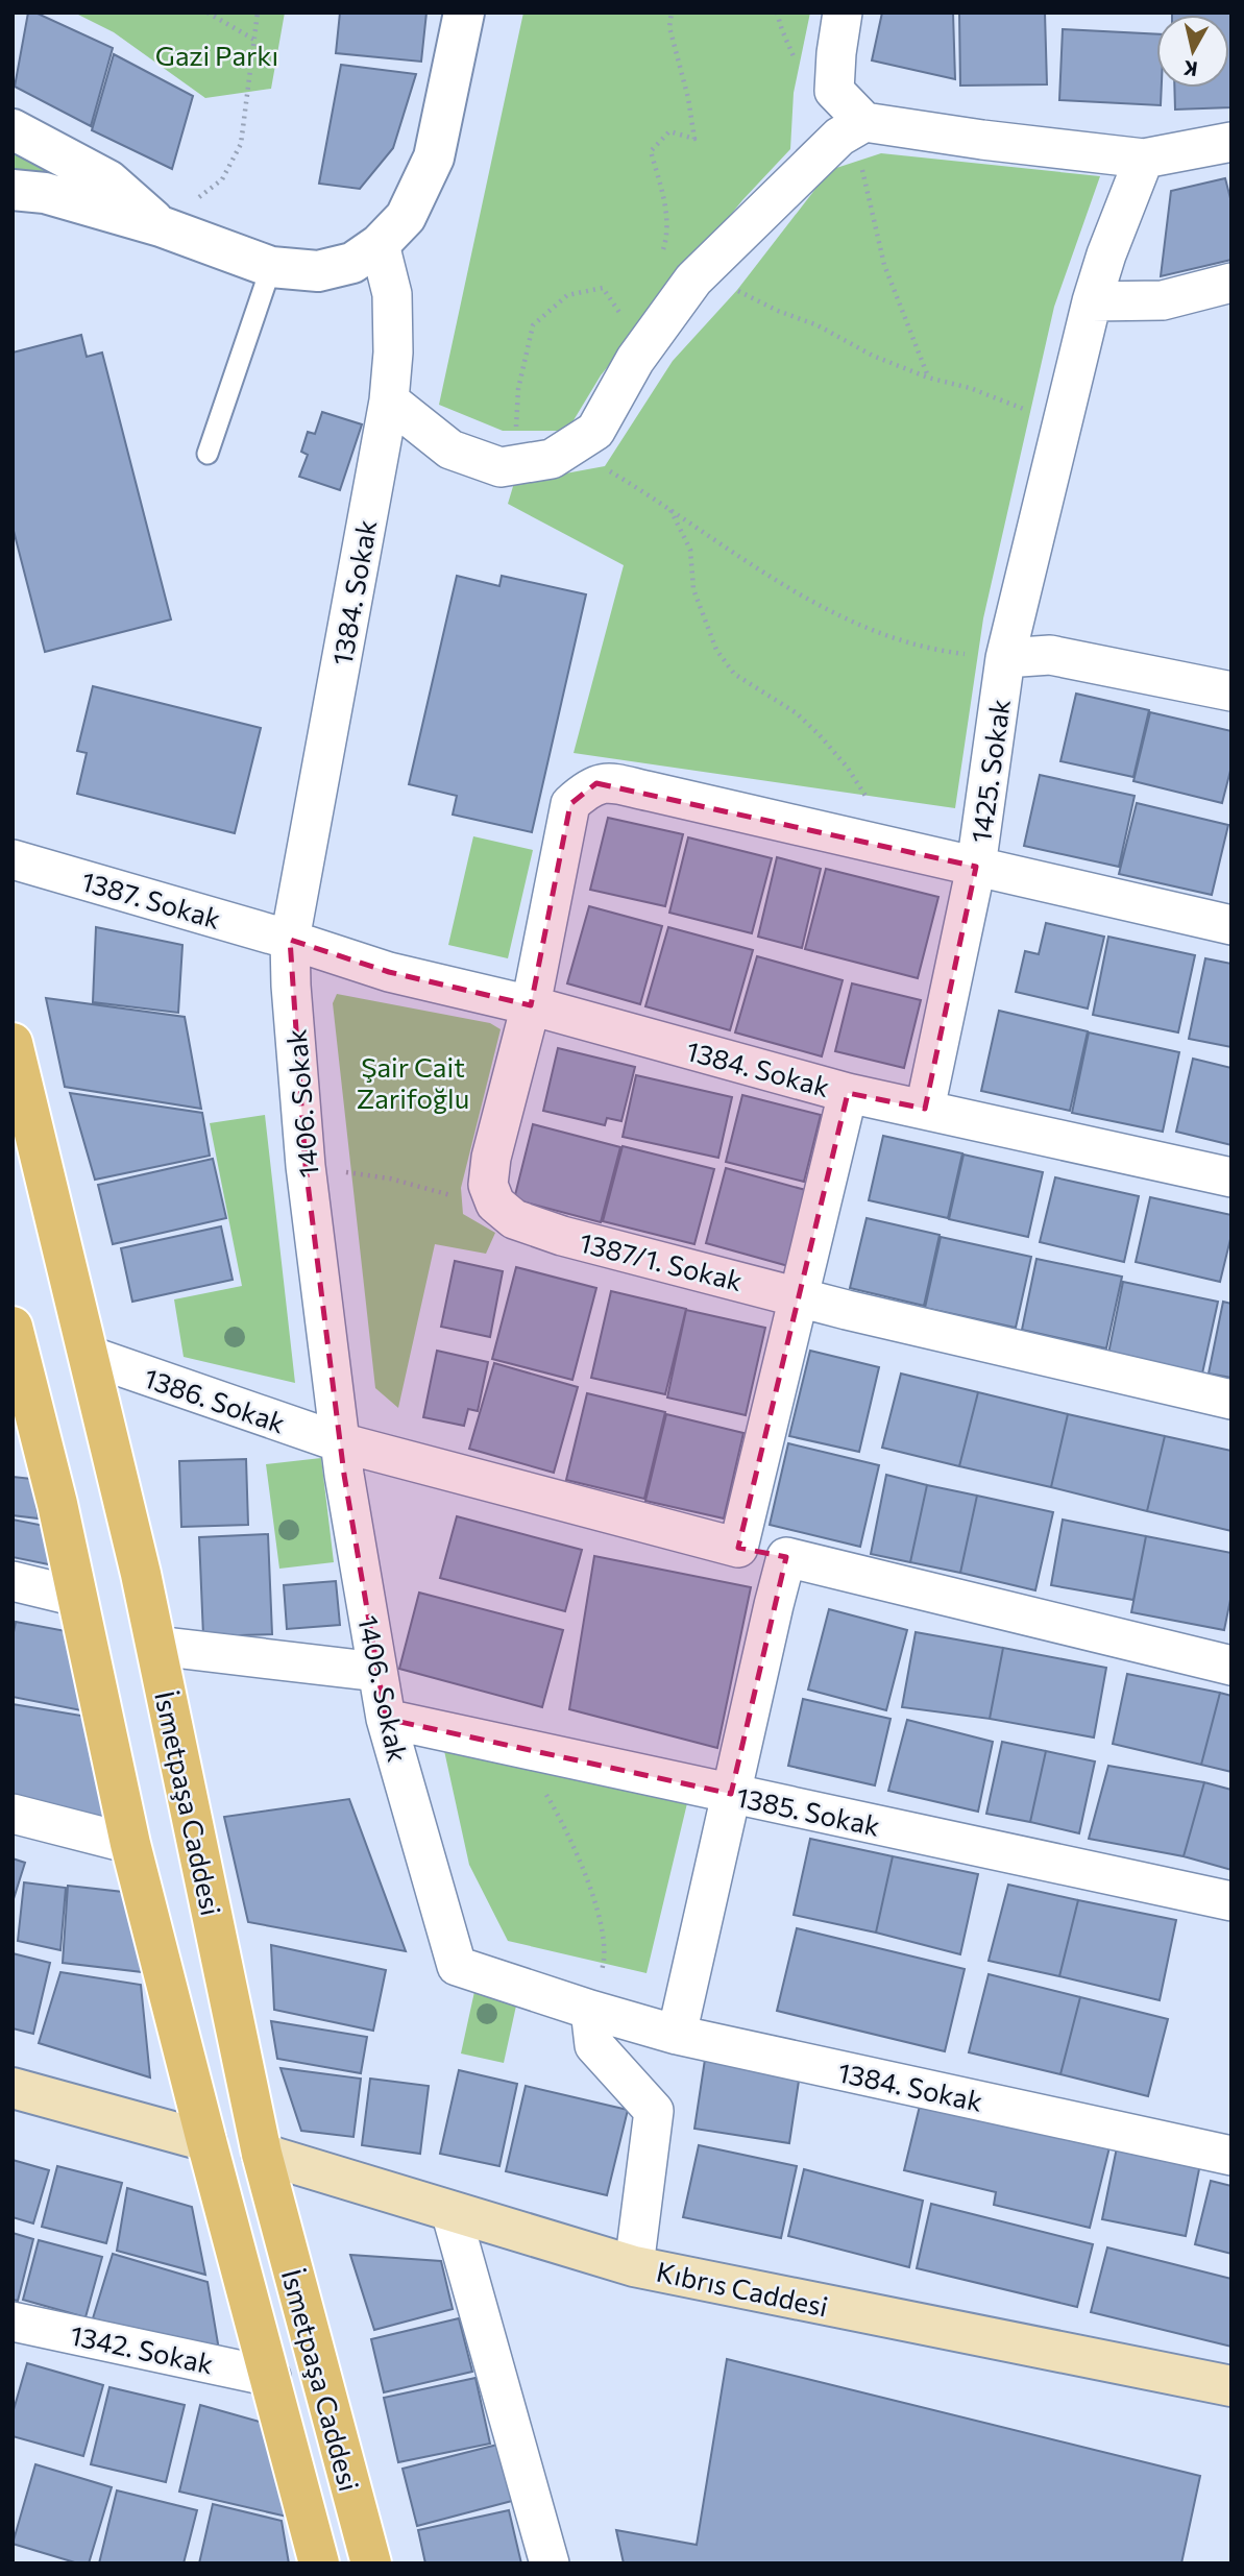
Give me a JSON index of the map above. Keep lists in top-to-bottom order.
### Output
{
  "streets": {
    "main road": ["İsmetpaşa Caddesi", "Kıbrıs Caddesi"],
    "street": [
      "1384. Sokak",
      "1425. Sokak",
      "1387. Sokak",
      "1406. Sokak",
      "1387/1. Sokak",
      "1386. Sokak",
      "1385. Sokak",
      "1342. Sokak"
    ]
  },
  "crossings": [
    ["1384. Sokak", "1425. Sokak"],
    ["1384. Sokak", "1387. Sokak"],
    ["1384. Sokak", "1406. Sokak"],
    ["1406. Sokak", "1386. Sokak"],
    ["1406. Sokak", "1385. Sokak"],
    ["1386. Sokak", "İsmetpaşa Caddesi"],
    ["İsmetpaşa Caddesi", "Kıbrıs Caddesi"],
    ["İsmetpaşa Caddesi", "1342. Sokak"]
  ],
  "parks": ["Gazi Parkı", "Şair Cait Zarifoğlu"],
  "north": "bottom"
}
